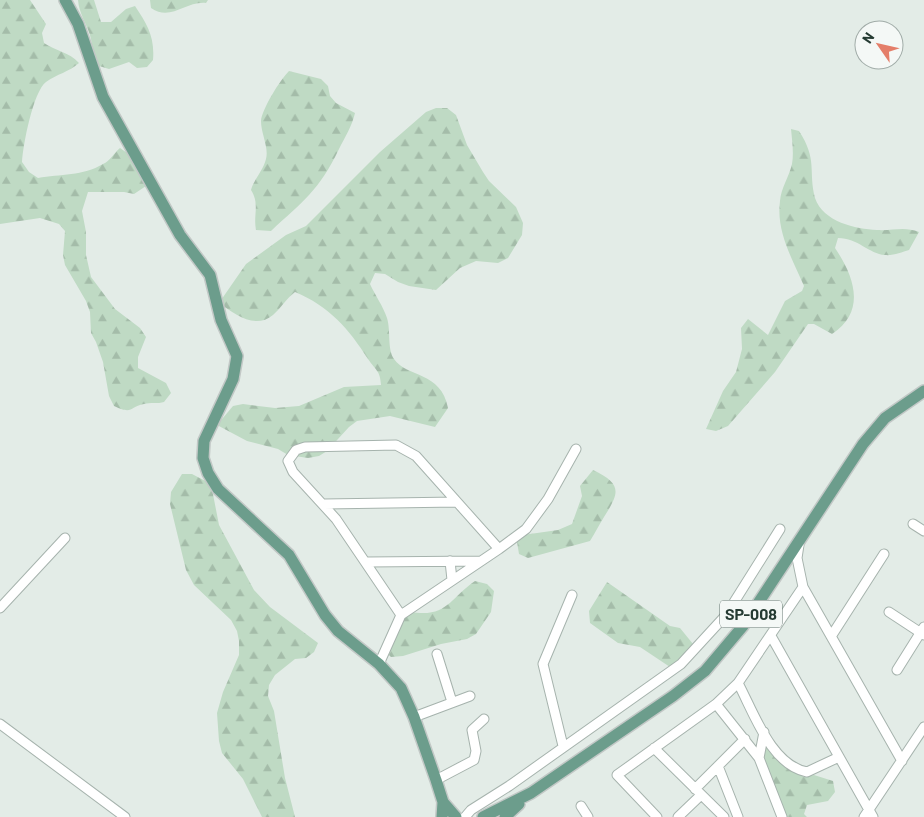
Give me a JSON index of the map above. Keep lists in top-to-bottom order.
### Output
{
  "streets": {
    "main road": ["SP-008"]
  },
  "north": "top left"
}
